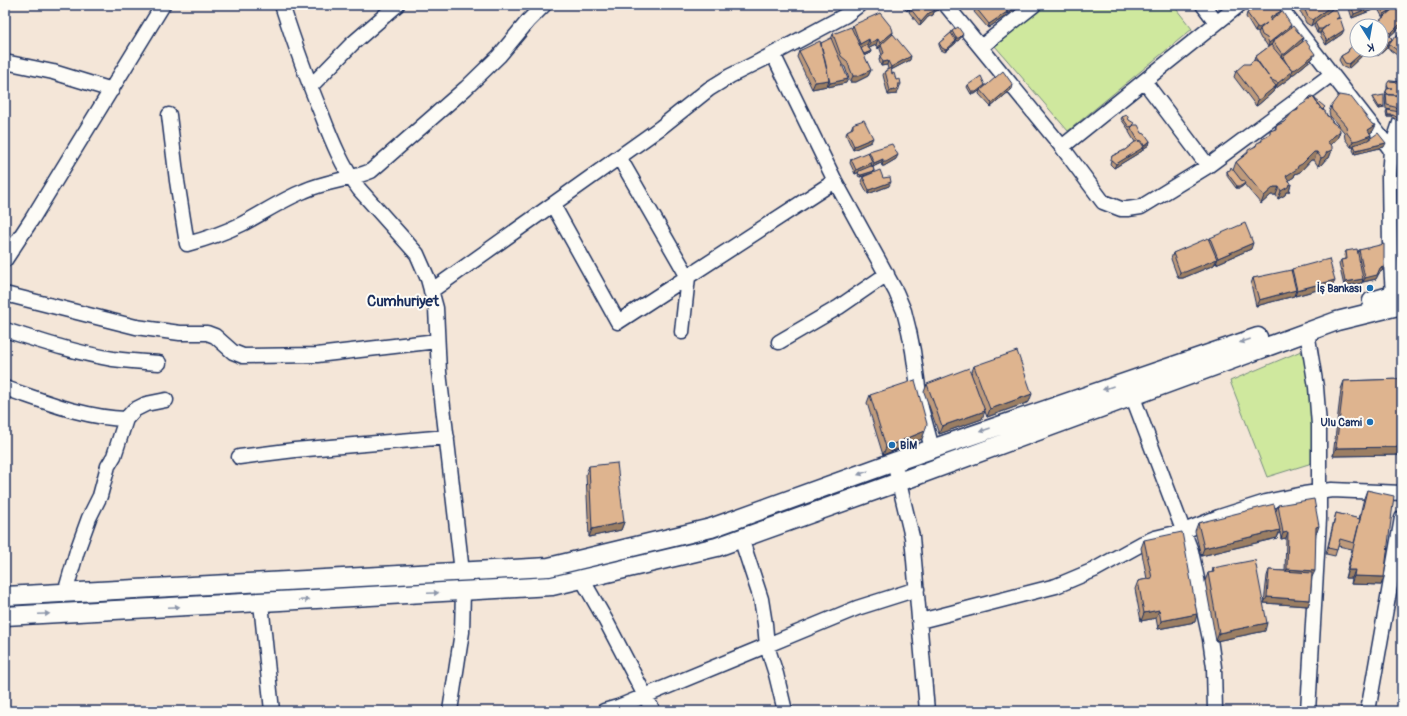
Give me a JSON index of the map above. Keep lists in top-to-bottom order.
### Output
{
  "districts": ["Cumhuriyet"],
  "places": ["İş Bankası", "Ulu Cami", "BİM"],
  "north": "bottom"
}
